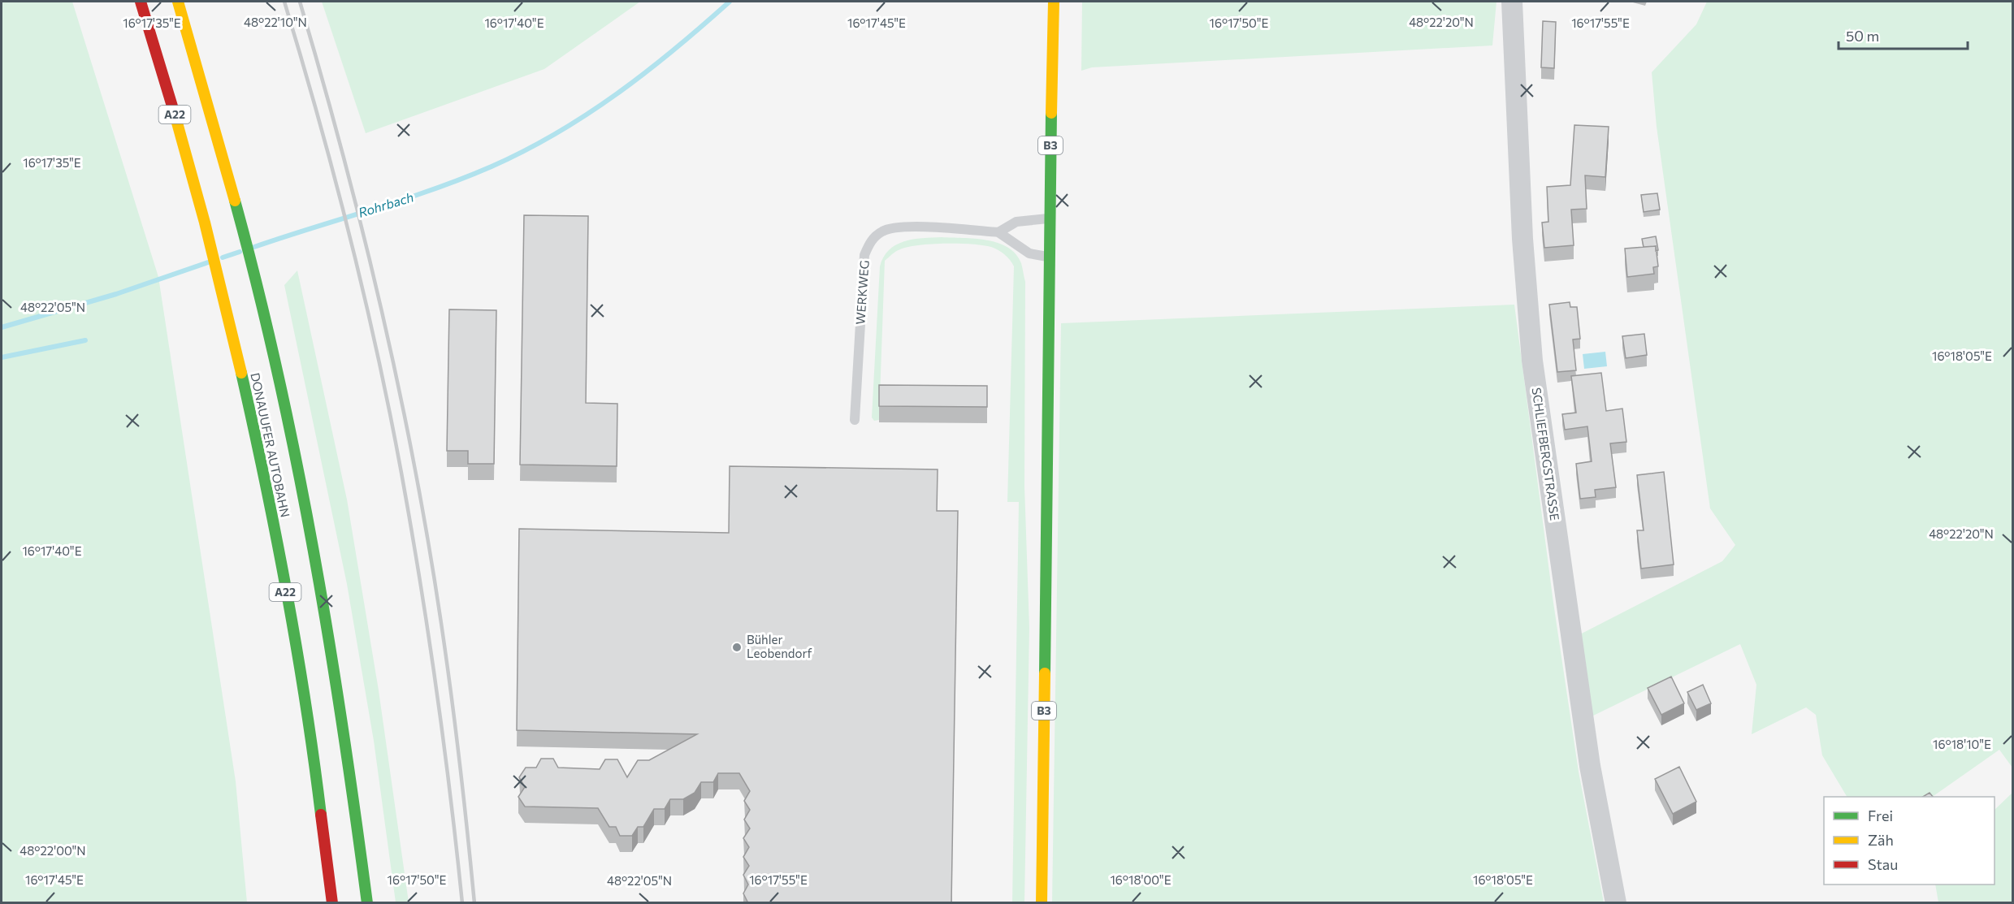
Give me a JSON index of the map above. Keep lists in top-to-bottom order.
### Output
{
  "streets": {
    "main road": ["A22", "B3", "DONAUUFER AUTOBAHN"],
    "street": ["SCHLIEFBERGSTRASSE"],
    "lane": ["WERKWEG"]
  },
  "water": ["Rohrbach"],
  "places": ["Bühler Leobendorf"],
  "legend": ["Frei", "Zäh", "Stau"],
  "scale_bar": "50 m",
  "coordinates": [
    "48°22'10\"N",
    "48°22'20\"N",
    "16°17'35\"E",
    "16°17'40\"E",
    "16°17'45\"E",
    "16°17'50\"E",
    "16°17'55\"E",
    "48°22'05\"N",
    "16°18'05\"E",
    "16°18'10\"E",
    "48°22'00\"N",
    "16°18'00\"E"
  ]
}
